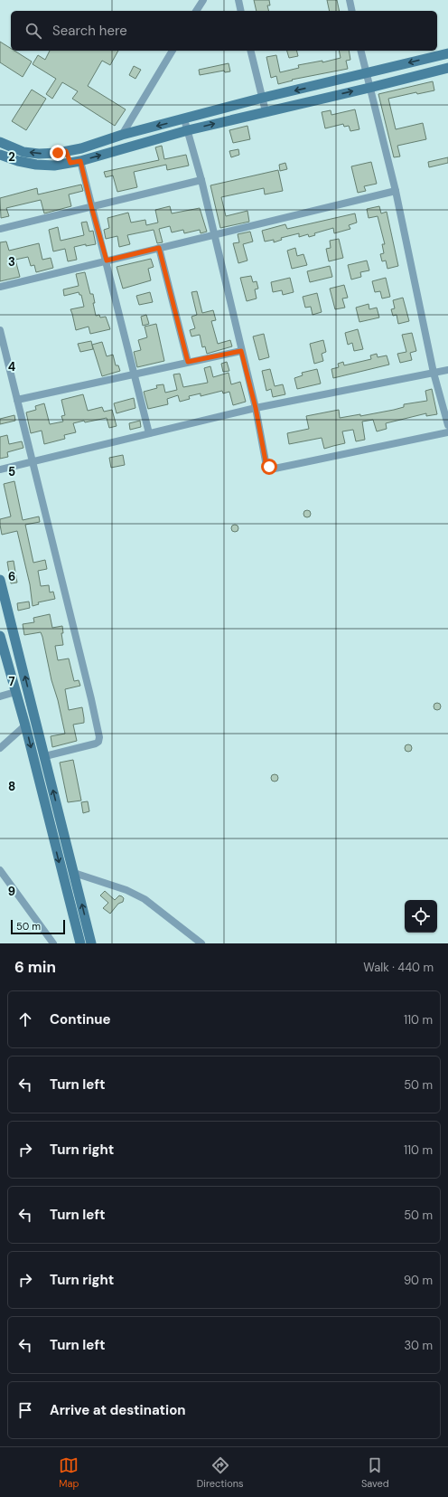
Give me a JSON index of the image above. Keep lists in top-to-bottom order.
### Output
{
  "scale_bar": "50 m",
  "page": {
    "search": "Search here",
    "scale": "50 m",
    "heading": ["6 min", "Walk · 440 m"],
    "list": [
      ["Continue", "110 m"],
      ["Turn left", "50 m"],
      ["Turn right", "110 m"],
      ["Turn left", "50 m"],
      ["Turn right", "90 m"],
      ["Turn left", "30 m"],
      "Arrive at destination"
    ],
    "nav": ["Map", "Directions", "Saved"]
  },
  "grid": {
    "rows": [
      "2",
      "3",
      "4",
      "5",
      "6",
      "7",
      "8",
      "9"
    ]
  }
}
